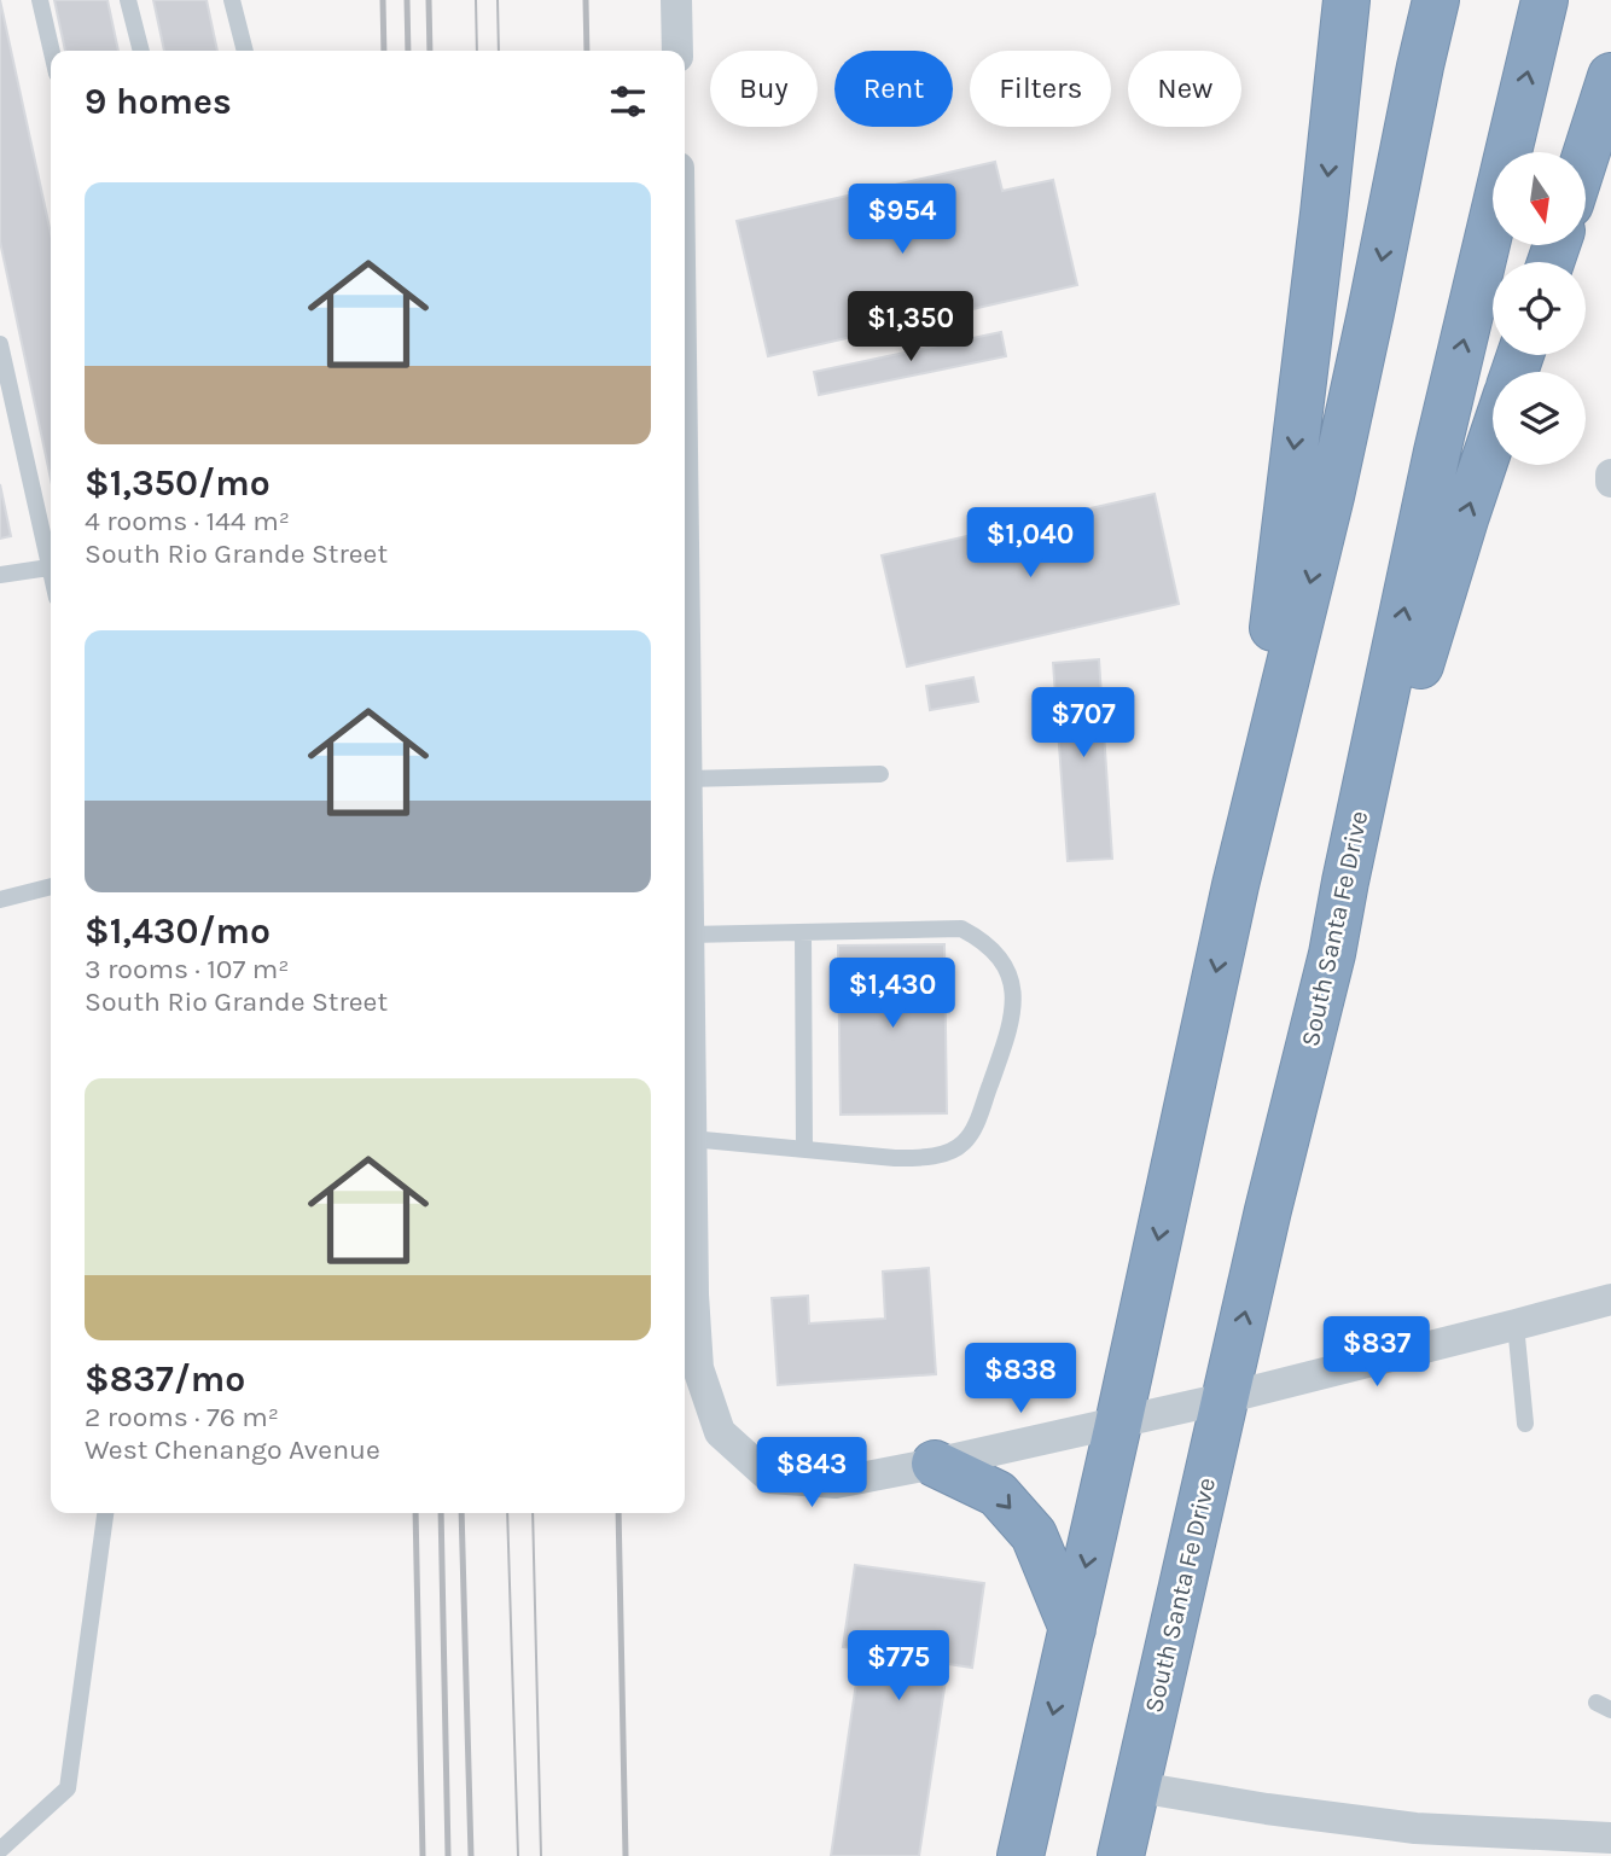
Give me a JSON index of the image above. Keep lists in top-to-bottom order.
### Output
{
  "streets": {
    "highway": ["South Santa Fe Drive"]
  },
  "north": "bottom",
  "page": {
    "chip": [
      "Buy",
      "Rent",
      "Filters",
      "New"
    ],
    "heading": "9 homes",
    "list": [
      {
        "name": "$1,350/mo",
        "note": "4 rooms · 144 m² · South Rio Grande Street"
      },
      {
        "name": "$1,430/mo",
        "note": "3 rooms · 107 m² · South Rio Grande Street"
      },
      {
        "name": "$837/mo",
        "note": "2 rooms · 76 m² · West Chenango Avenue"
      }
    ],
    "price": [
      "$954",
      "$1,350",
      "$1,040",
      "$707",
      "$1,430",
      "$837",
      "$838",
      "$843",
      "$775"
    ]
  }
}
